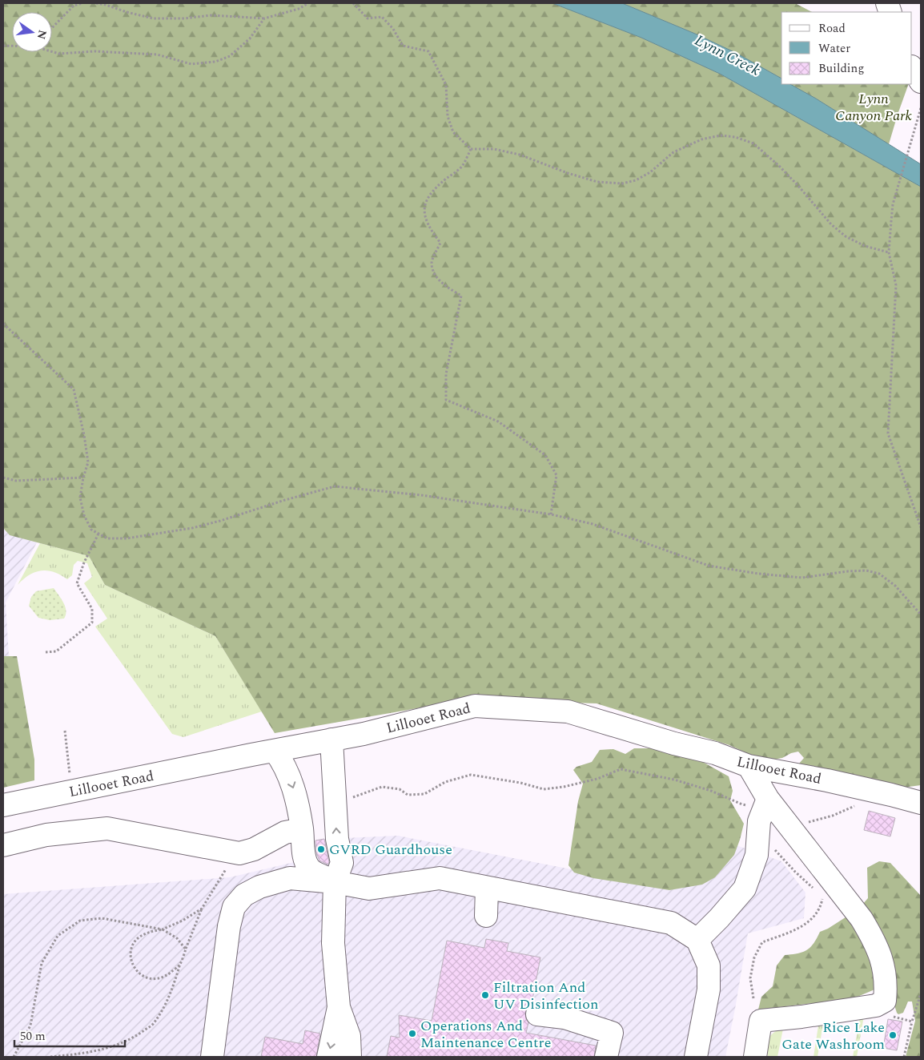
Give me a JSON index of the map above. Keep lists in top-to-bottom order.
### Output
{
  "streets": {
    "street": ["Lillooet Road"]
  },
  "water": ["Lynn Creek"],
  "parks": ["Lynn Canyon Park"],
  "places": [
    "GVRD Guardhouse",
    "Filtration And UV Disinfection",
    "Operations And Maintenance Centre",
    "Rice Lake Gate Washroom"
  ],
  "legend": ["Road", "Water", "Building"],
  "scale_bar": "50 m",
  "north": "right"
}
